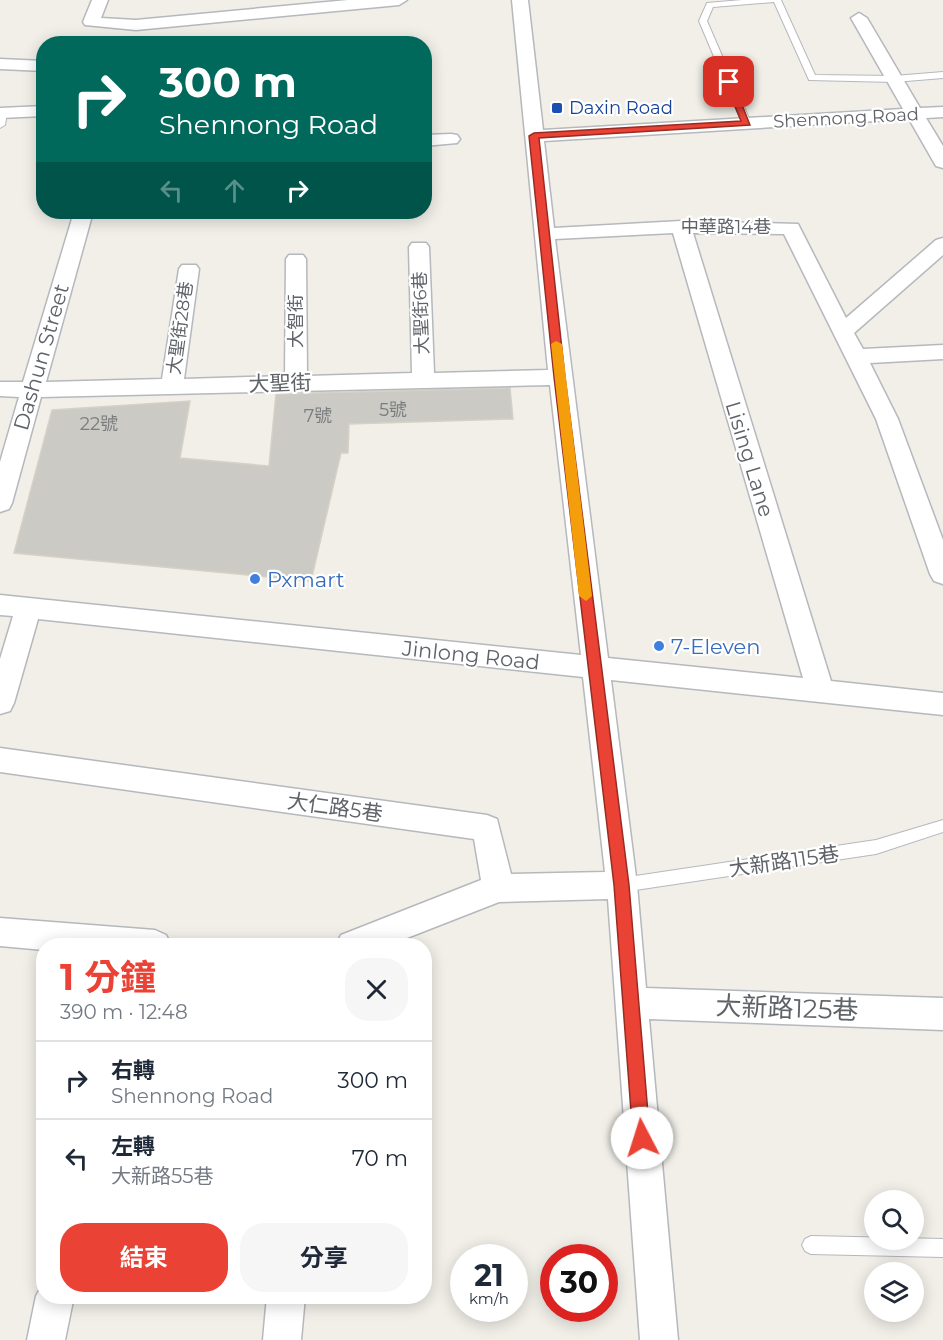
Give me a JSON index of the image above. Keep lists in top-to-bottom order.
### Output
{
  "streets": {
    "street": [
      "Shennong Road",
      "中華路14巷",
      "大聖街6巷",
      "大智街",
      "大聖街28巷",
      "Dashun Street",
      "大聖街",
      "Lising Lane",
      "Jinlong Road",
      "大仁路5巷",
      "大新路125巷"
    ],
    "lane": ["大新路115巷"]
  },
  "crossings": [
    ["中華路14巷", "Lising Lane"],
    ["大聖街6巷", "大聖街"],
    ["大智街", "大聖街"],
    ["大聖街28巷", "大聖街"],
    ["Dashun Street", "大聖街"],
    ["Lising Lane", "Jinlong Road"]
  ],
  "places": {
    "transit": ["Daxin Road"],
    "other": ["Pxmart", "7-Eleven"]
  },
  "house_numbers": ["5號", "7號", "22號"],
  "page": {
    "turn": ["300 m", "Shennong Road"],
    "heading": ["1 分鐘", "390 m · 12:48"],
    "list": [
      {
        "name": "右轉",
        "note": "Shennong Road",
        "value": "300 m"
      },
      {
        "name": "左轉",
        "note": "大新路55巷",
        "value": "70 m"
      }
    ],
    "buttons": ["結束", "分享"],
    "speed": "21 km/h",
    "limit": "30"
  }
}
